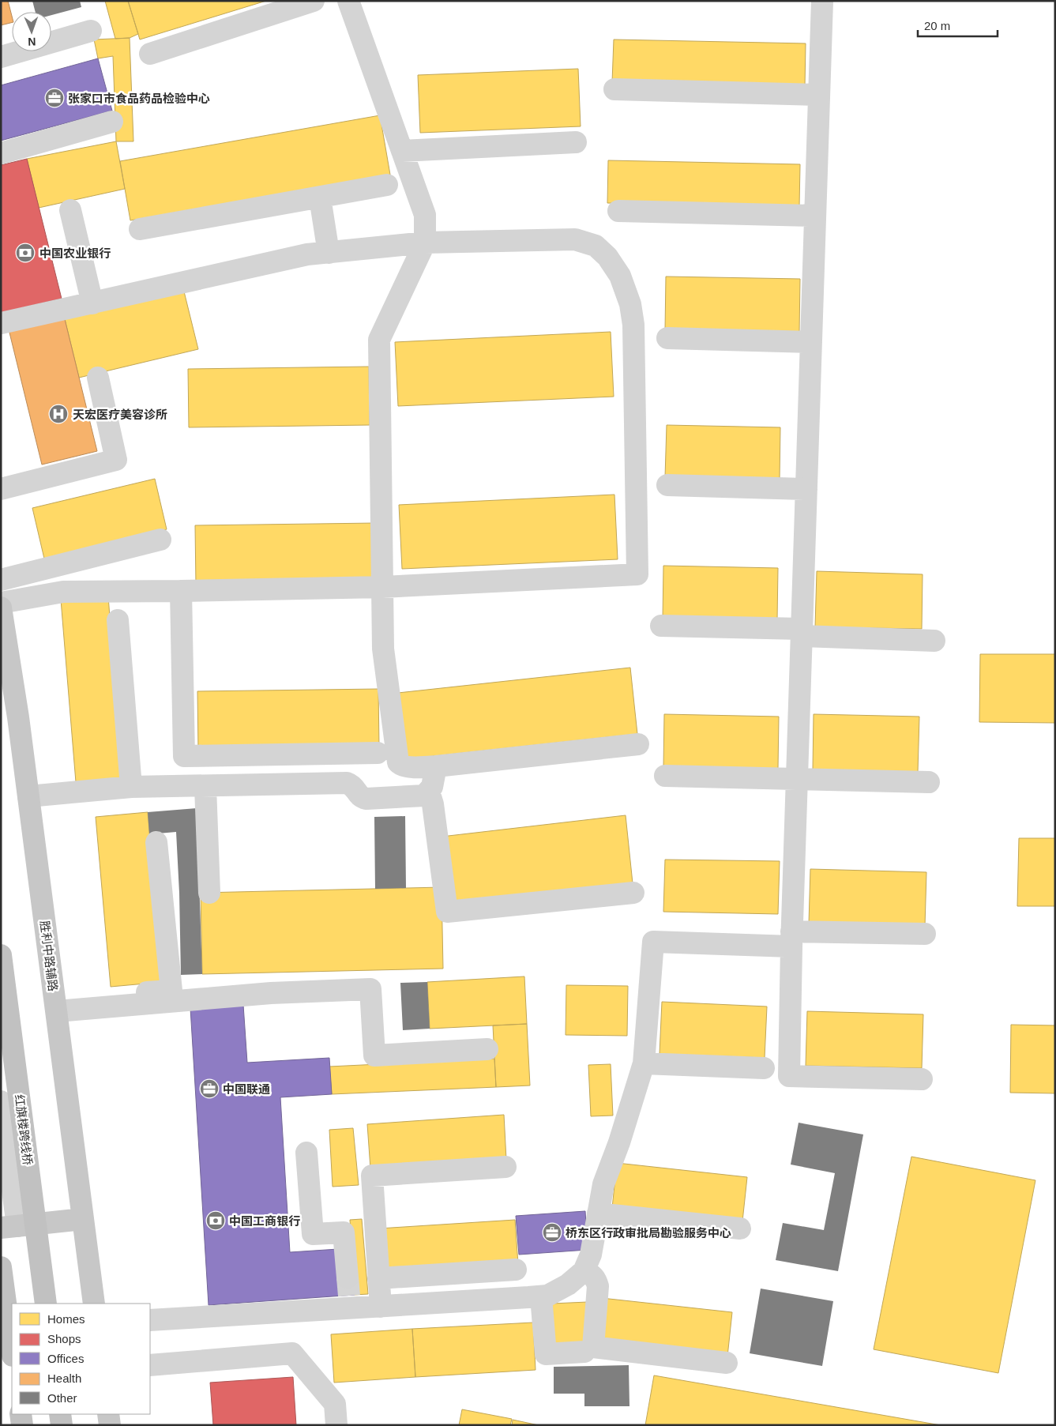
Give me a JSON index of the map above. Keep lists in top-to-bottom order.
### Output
{
  "streets": {
    "highway": ["红旗楼跨线桥"],
    "main road": ["胜利中路辅路"]
  },
  "places": {
    "office": ["张家口市食品药品检验中心", "中国联通", "桥东区行政审批局勘验服务中心"],
    "bank": ["中国农业银行", "中国工商银行"],
    "hospital": ["天宏医疗美容诊所"]
  },
  "legend": [
    "Homes",
    "Shops",
    "Offices",
    "Health",
    "Other"
  ],
  "scale_bar": "20 m",
  "north": "bottom"
}
